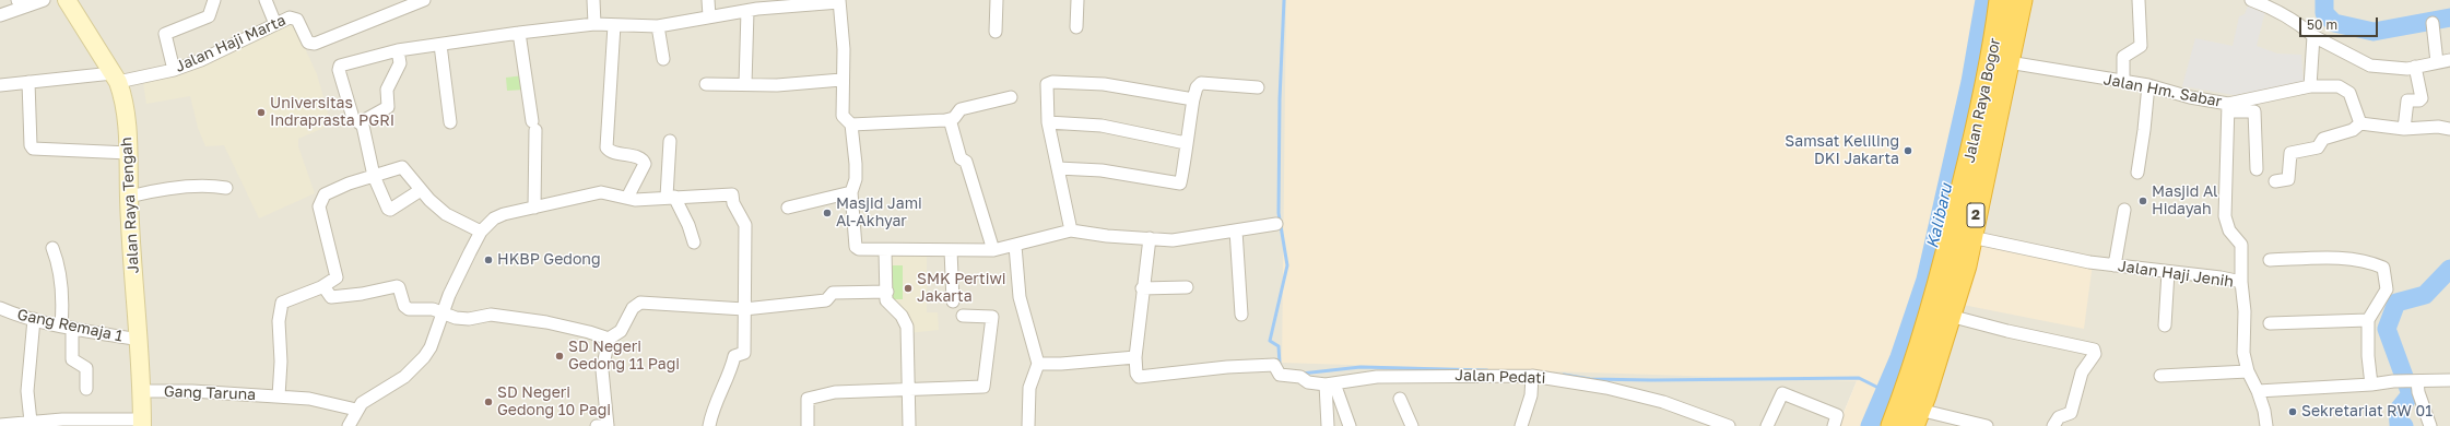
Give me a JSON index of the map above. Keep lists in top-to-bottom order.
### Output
{
  "streets": {
    "highway": ["Jalan Raya Bogor", "2"],
    "street": [
      "Jalan Haji Marta",
      "Jalan Hm. Sabar",
      "Jalan Raya Tengah",
      "Jalan Haji Jenih",
      "Gang Remaja 1",
      "Jalan Pedati",
      "Gang Taruna"
    ]
  },
  "crossings": [
    ["Jalan Haji Marta", "Jalan Raya Tengah"],
    ["Jalan Hm. Sabar", "Jalan Raya Bogor"],
    ["Jalan Raya Bogor", "Jalan Haji Jenih"],
    ["Jalan Raya Tengah", "Gang Remaja 1"],
    ["Jalan Raya Tengah", "Gang Taruna"]
  ],
  "water": ["Kalibaru"],
  "places": [
    "Universitas Indraprasta PGRI",
    "Samsat Keliling DKI Jakarta",
    "Masjid Al Hidayah",
    "Masjid Jami Al-Akhyar",
    "HKBP Gedong",
    "SMK Pertiwi Jakarta",
    "SD Negeri Gedong 11 Pagi",
    "SD Negeri Gedong 10 Pagi",
    "Sekretariat RW 01"
  ],
  "scale_bar": "50 m"
}
